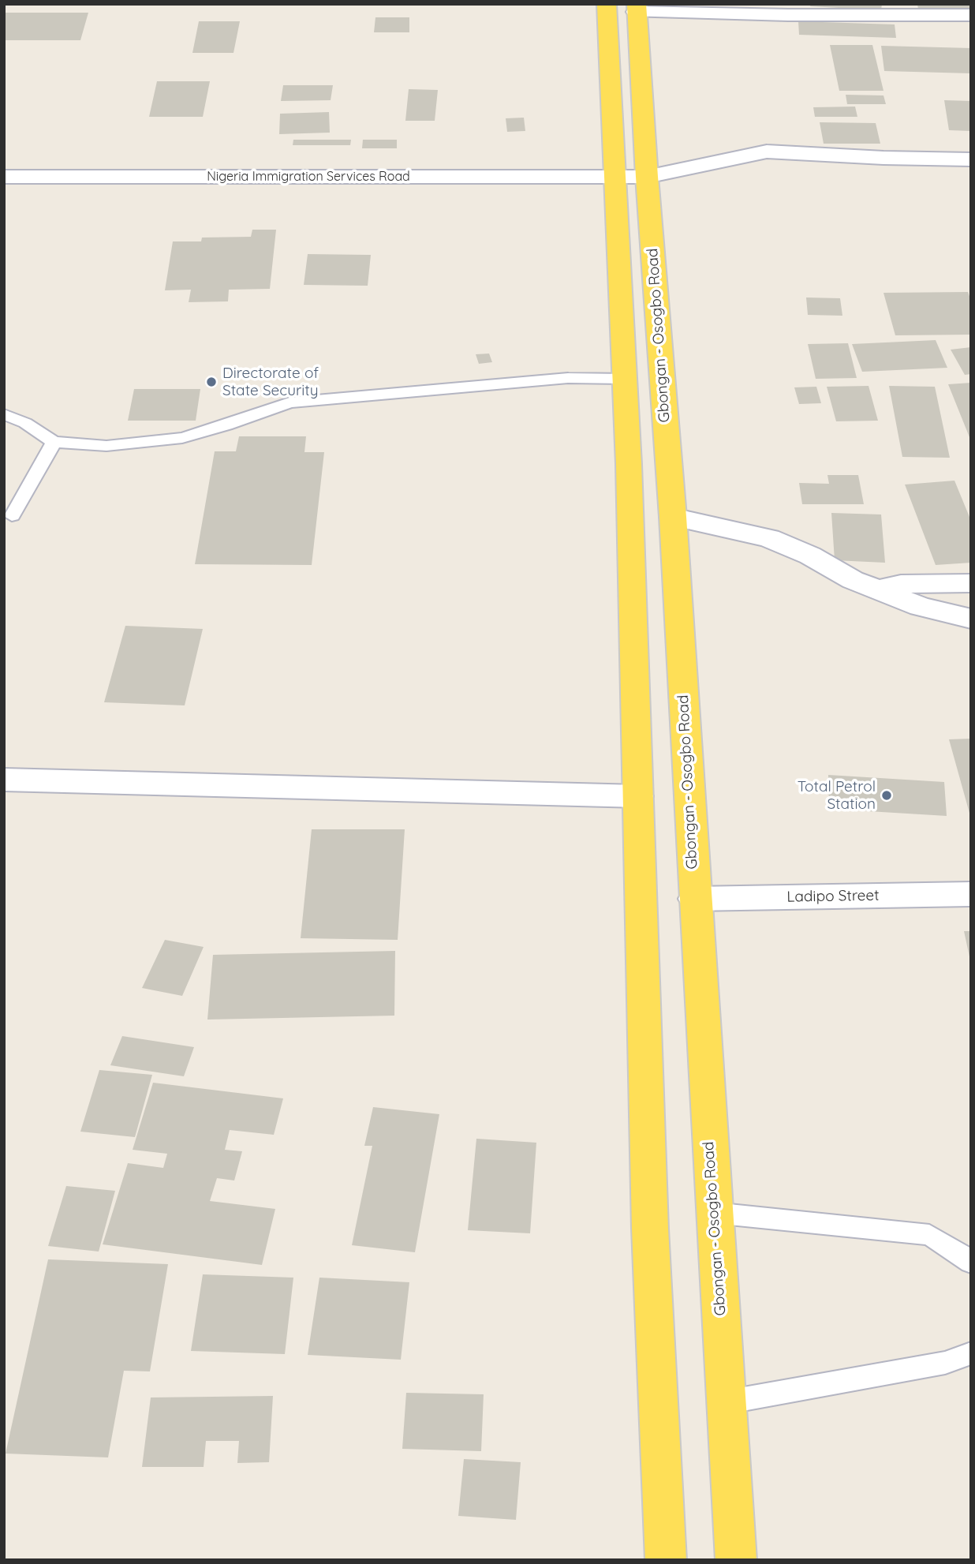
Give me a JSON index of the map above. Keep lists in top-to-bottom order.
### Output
{
  "streets": {
    "main road": ["Gbongan - Osogbo Road"],
    "street": ["Nigeria Immigration Services Road", "Ladipo Street"]
  },
  "crossings": [
    ["Nigeria Immigration Services Road", "Gbongan - Osogbo Road"],
    ["Gbongan - Osogbo Road", "Ladipo Street"]
  ],
  "places": ["Directorate of State Security", "Total Petrol Station"]
}
